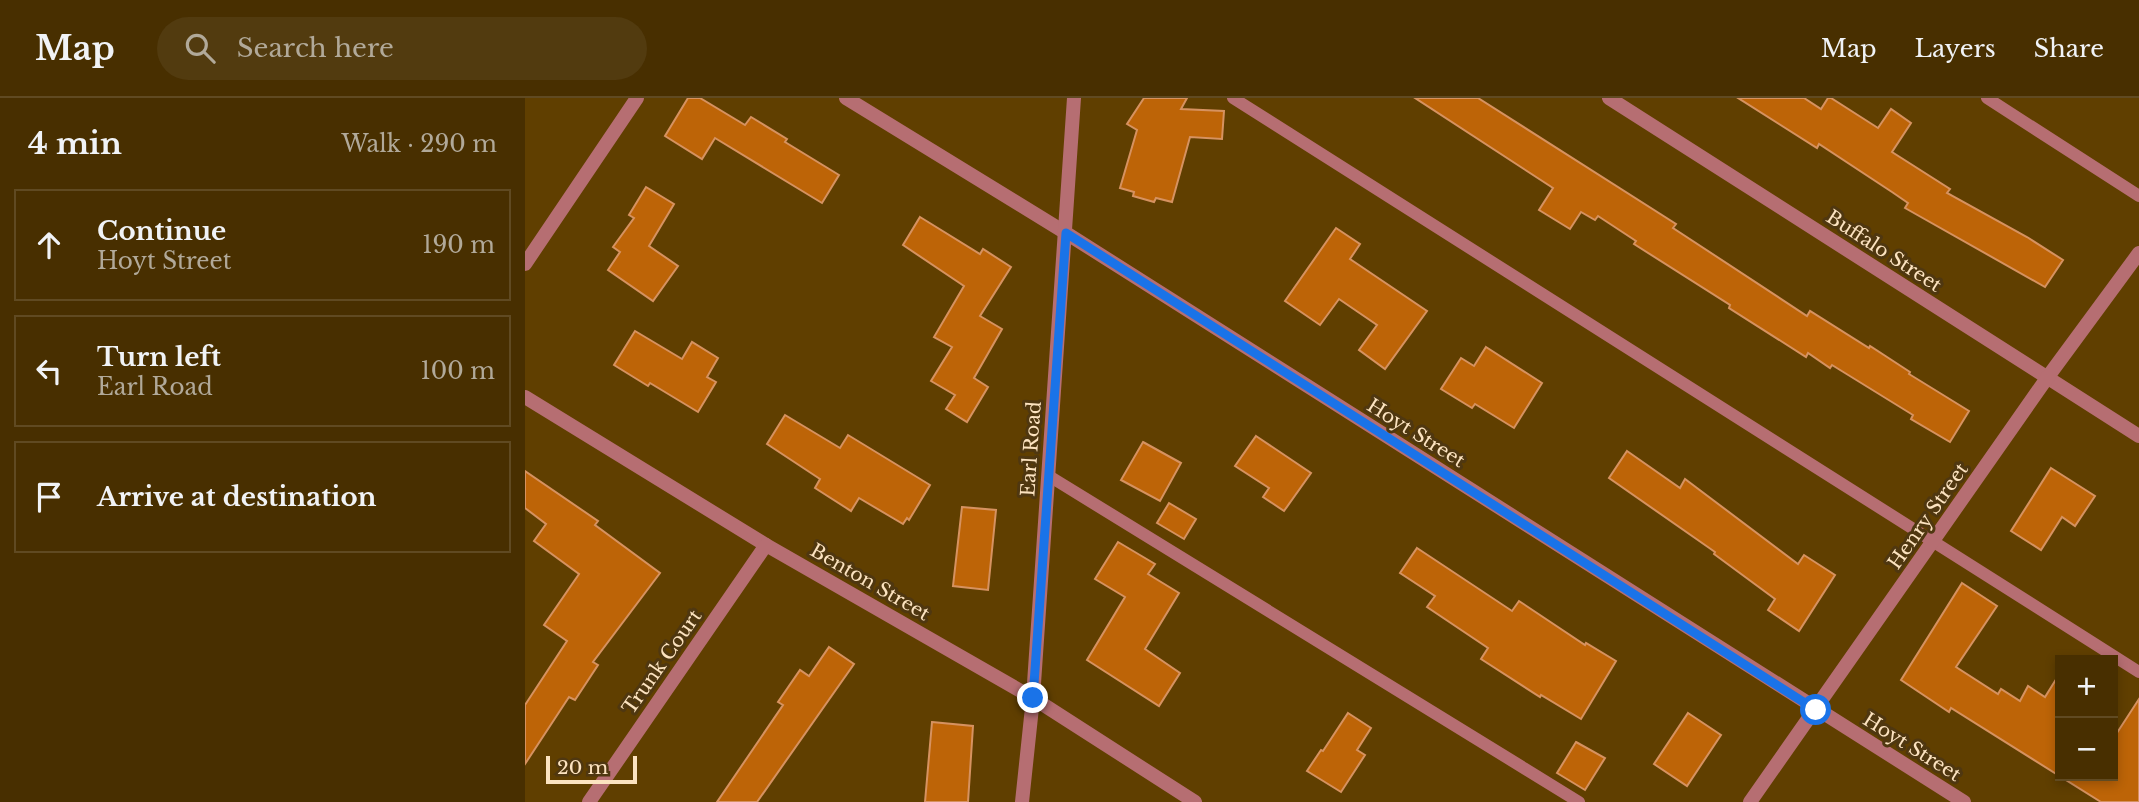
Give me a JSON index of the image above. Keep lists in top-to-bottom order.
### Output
{
  "streets": {
    "street": [
      "Buffalo Street",
      "Hoyt Street",
      "Earl Road",
      "Henry Street",
      "Benton Street",
      "Trunk Court"
    ]
  },
  "crossings": [
    ["Buffalo Street", "Henry Street"],
    ["Hoyt Street", "Earl Road"],
    ["Hoyt Street", "Henry Street"],
    ["Earl Road", "Benton Street"],
    ["Benton Street", "Trunk Court"]
  ],
  "scale_bar": "20 m",
  "page": {
    "header": "Map",
    "search": "Search here",
    "nav": ["Map", "Layers", "Share"],
    "heading": ["4 min", "Walk · 290 m"],
    "list": [
      ["Continue", "Hoyt Street", "190 m"],
      ["Turn left", "Earl Road", "100 m"],
      "Arrive at destination"
    ],
    "map_buttons": ["+", "−"],
    "scale": "20 m"
  }
}
